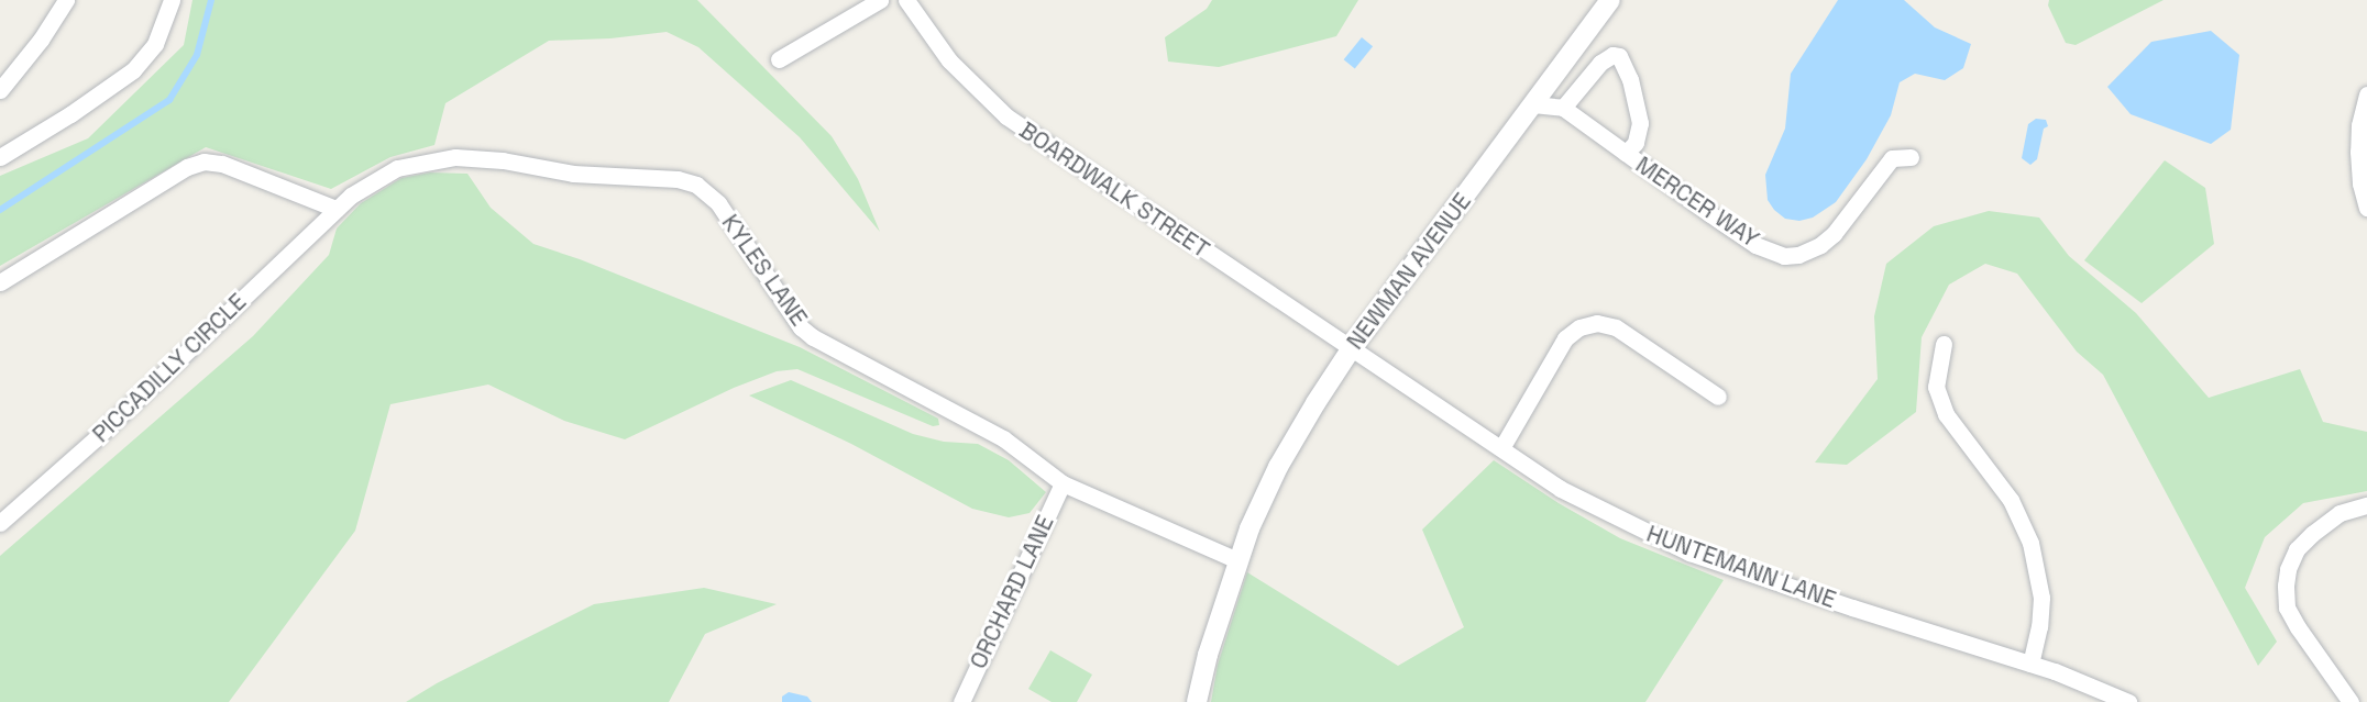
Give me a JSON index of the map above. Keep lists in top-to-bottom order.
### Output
{
  "streets": {
    "street": [
      "BOARDWALK STREET",
      "MERCER WAY",
      "KYLES LANE",
      "NEWMAN AVENUE",
      "PICCADILLY CIRCLE",
      "HUNTEMANN LANE",
      "ORCHARD LANE"
    ]
  },
  "crossings": [
    ["BOARDWALK STREET", "NEWMAN AVENUE"],
    ["BOARDWALK STREET", "HUNTEMANN LANE"],
    ["MERCER WAY", "NEWMAN AVENUE"],
    ["KYLES LANE", "NEWMAN AVENUE"],
    ["KYLES LANE", "PICCADILLY CIRCLE"],
    ["KYLES LANE", "ORCHARD LANE"],
    ["NEWMAN AVENUE", "HUNTEMANN LANE"]
  ]
}
